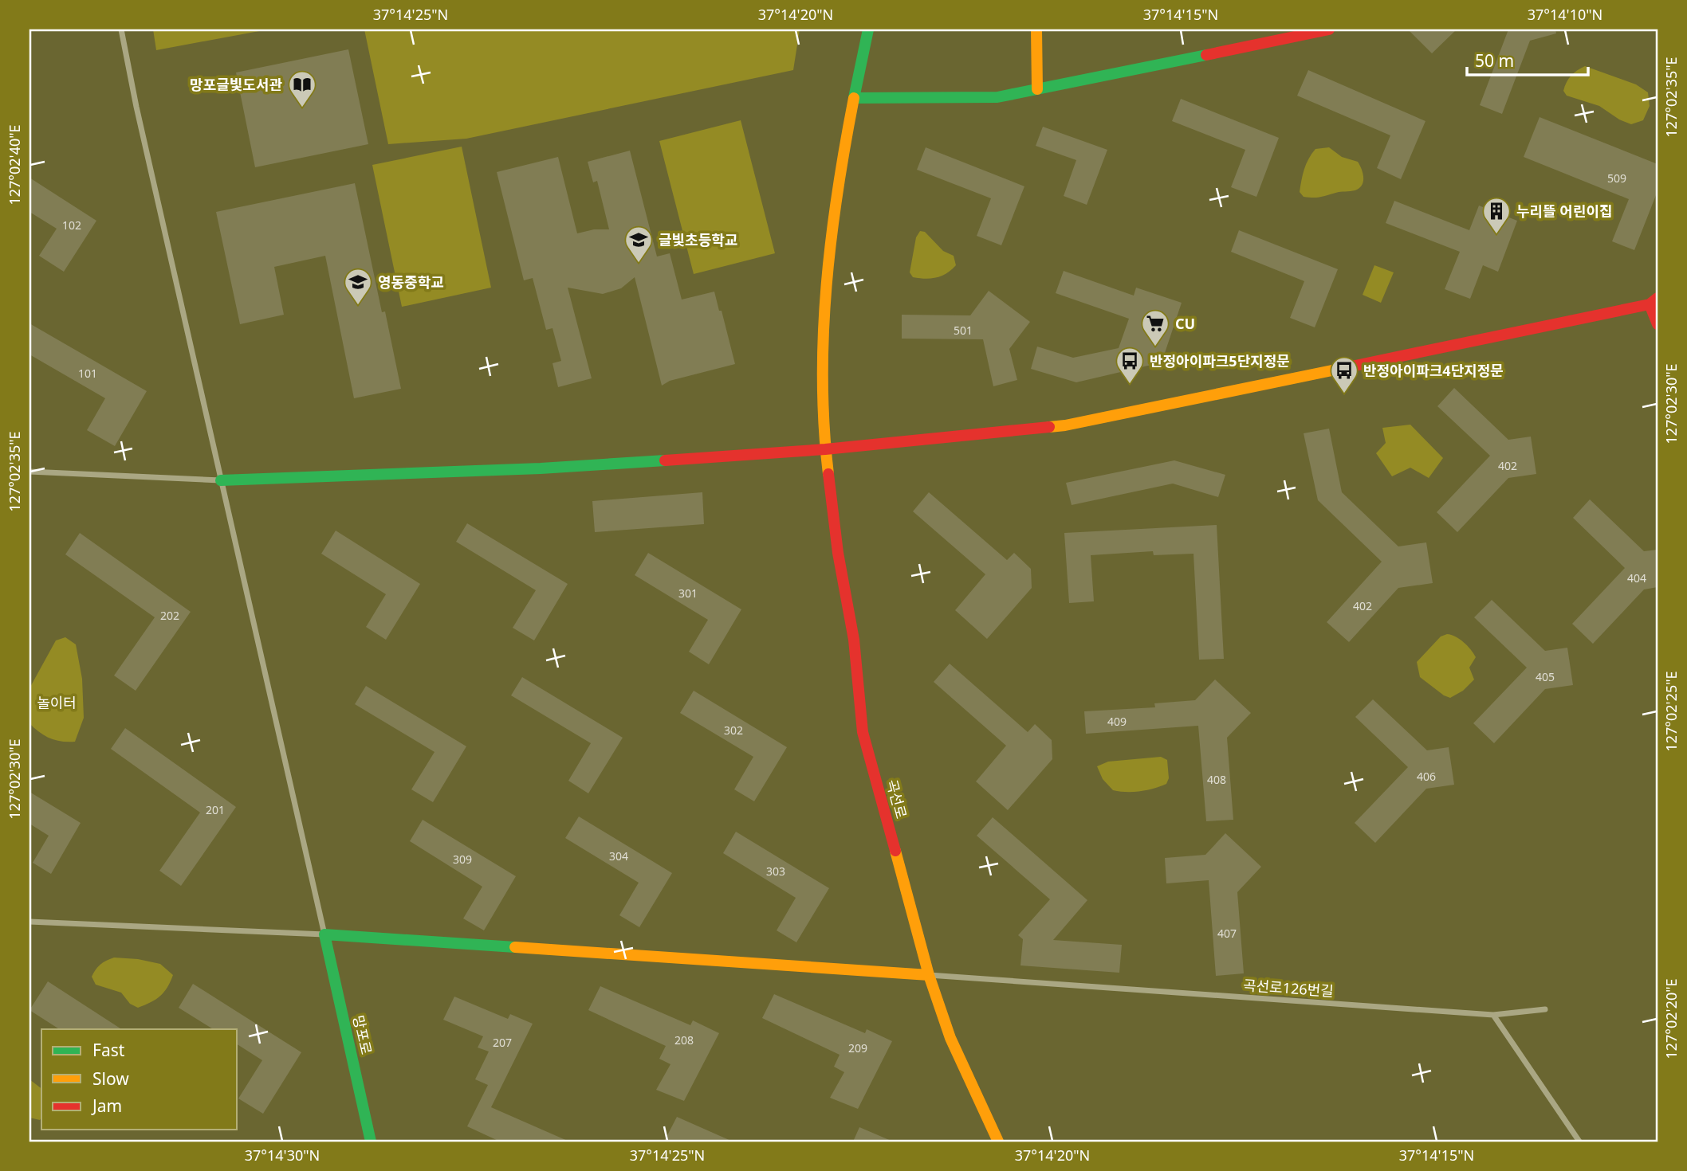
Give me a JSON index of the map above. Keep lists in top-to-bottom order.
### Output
{
  "streets": {
    "street": ["곡선로", "곡선로126번길", "망포로"]
  },
  "crossings": [
    ["곡선로", "곡선로126번길"]
  ],
  "parks": ["놀이터"],
  "places": {
    "library": ["망포글빛도서관"],
    "building": ["누리뜰 어린이집"],
    "school or university": ["글빛초등학교", "영동중학교"],
    "supermarket": ["CU"],
    "bus stop": ["반정아이파크5단지정문", "반정아이파크4단지정문"]
  },
  "house_numbers": [
    "509",
    "102",
    "501",
    "101",
    "402",
    "404",
    "301",
    "402",
    "202",
    "405",
    "409",
    "302",
    "406",
    "408",
    "201",
    "304",
    "309",
    "303",
    "407",
    "208",
    "207",
    "209"
  ],
  "legend": ["Fast", "Slow", "Jam"],
  "scale_bar": "50 m",
  "coordinates": [
    "37°14'25\"N",
    "37°14'20\"N",
    "37°14'15\"N",
    "37°14'10\"N",
    "127°02'35\"E",
    "127°02'40\"E",
    "127°02'30\"E",
    "127°02'25\"E",
    "127°02'20\"E",
    "37°14'30\"N"
  ]
}
